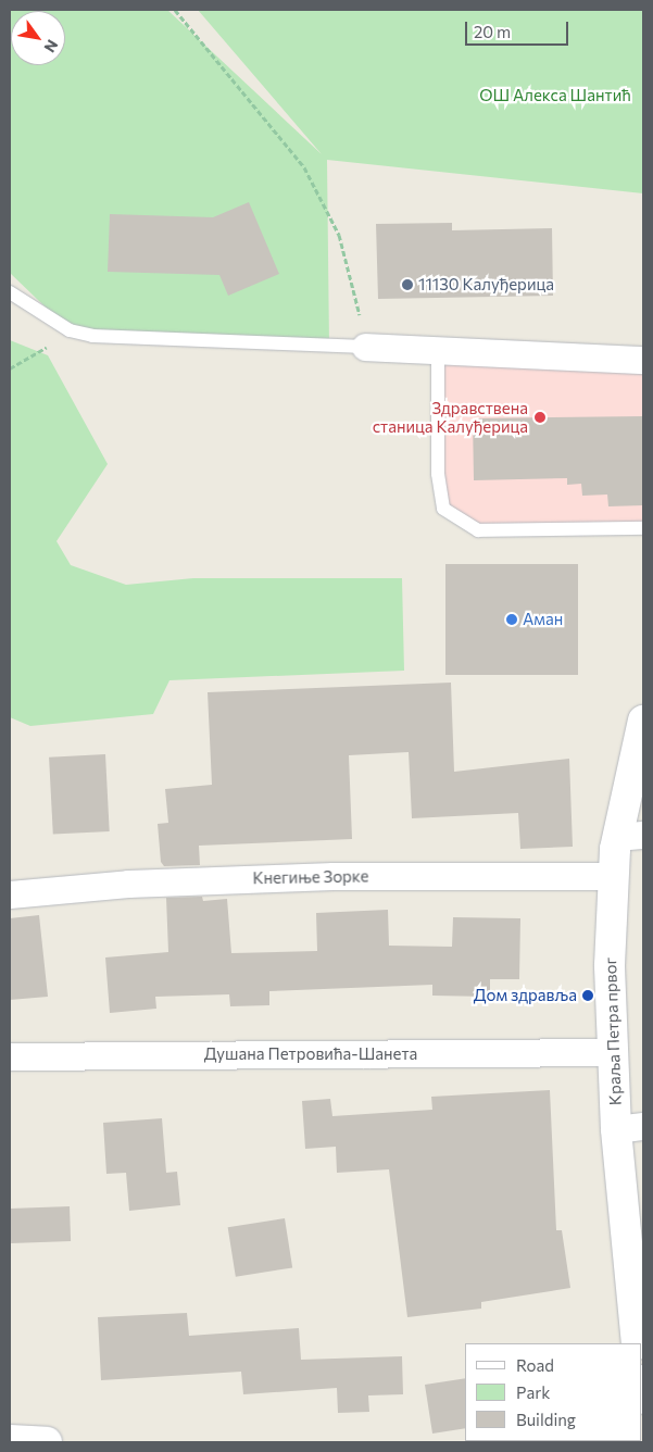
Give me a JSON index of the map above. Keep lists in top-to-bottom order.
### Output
{
  "streets": {
    "street": ["Кнегиње Зорке", "Краља Петра првог", "Душана Петровића-Шанета"]
  },
  "crossings": [
    ["Кнегиње Зорке", "Краља Петра првог"],
    ["Краља Петра првог", "Душана Петровића-Шанета"]
  ],
  "parks": ["ОШ Алекса Шантић"],
  "places": [
    "11130 Калуђерица",
    "Здравствена станица Калуђерица",
    "Аман",
    "Дом здравља"
  ],
  "legend": ["Road", "Park", "Building"],
  "scale_bar": "20 m",
  "north": "bottom right"
}
